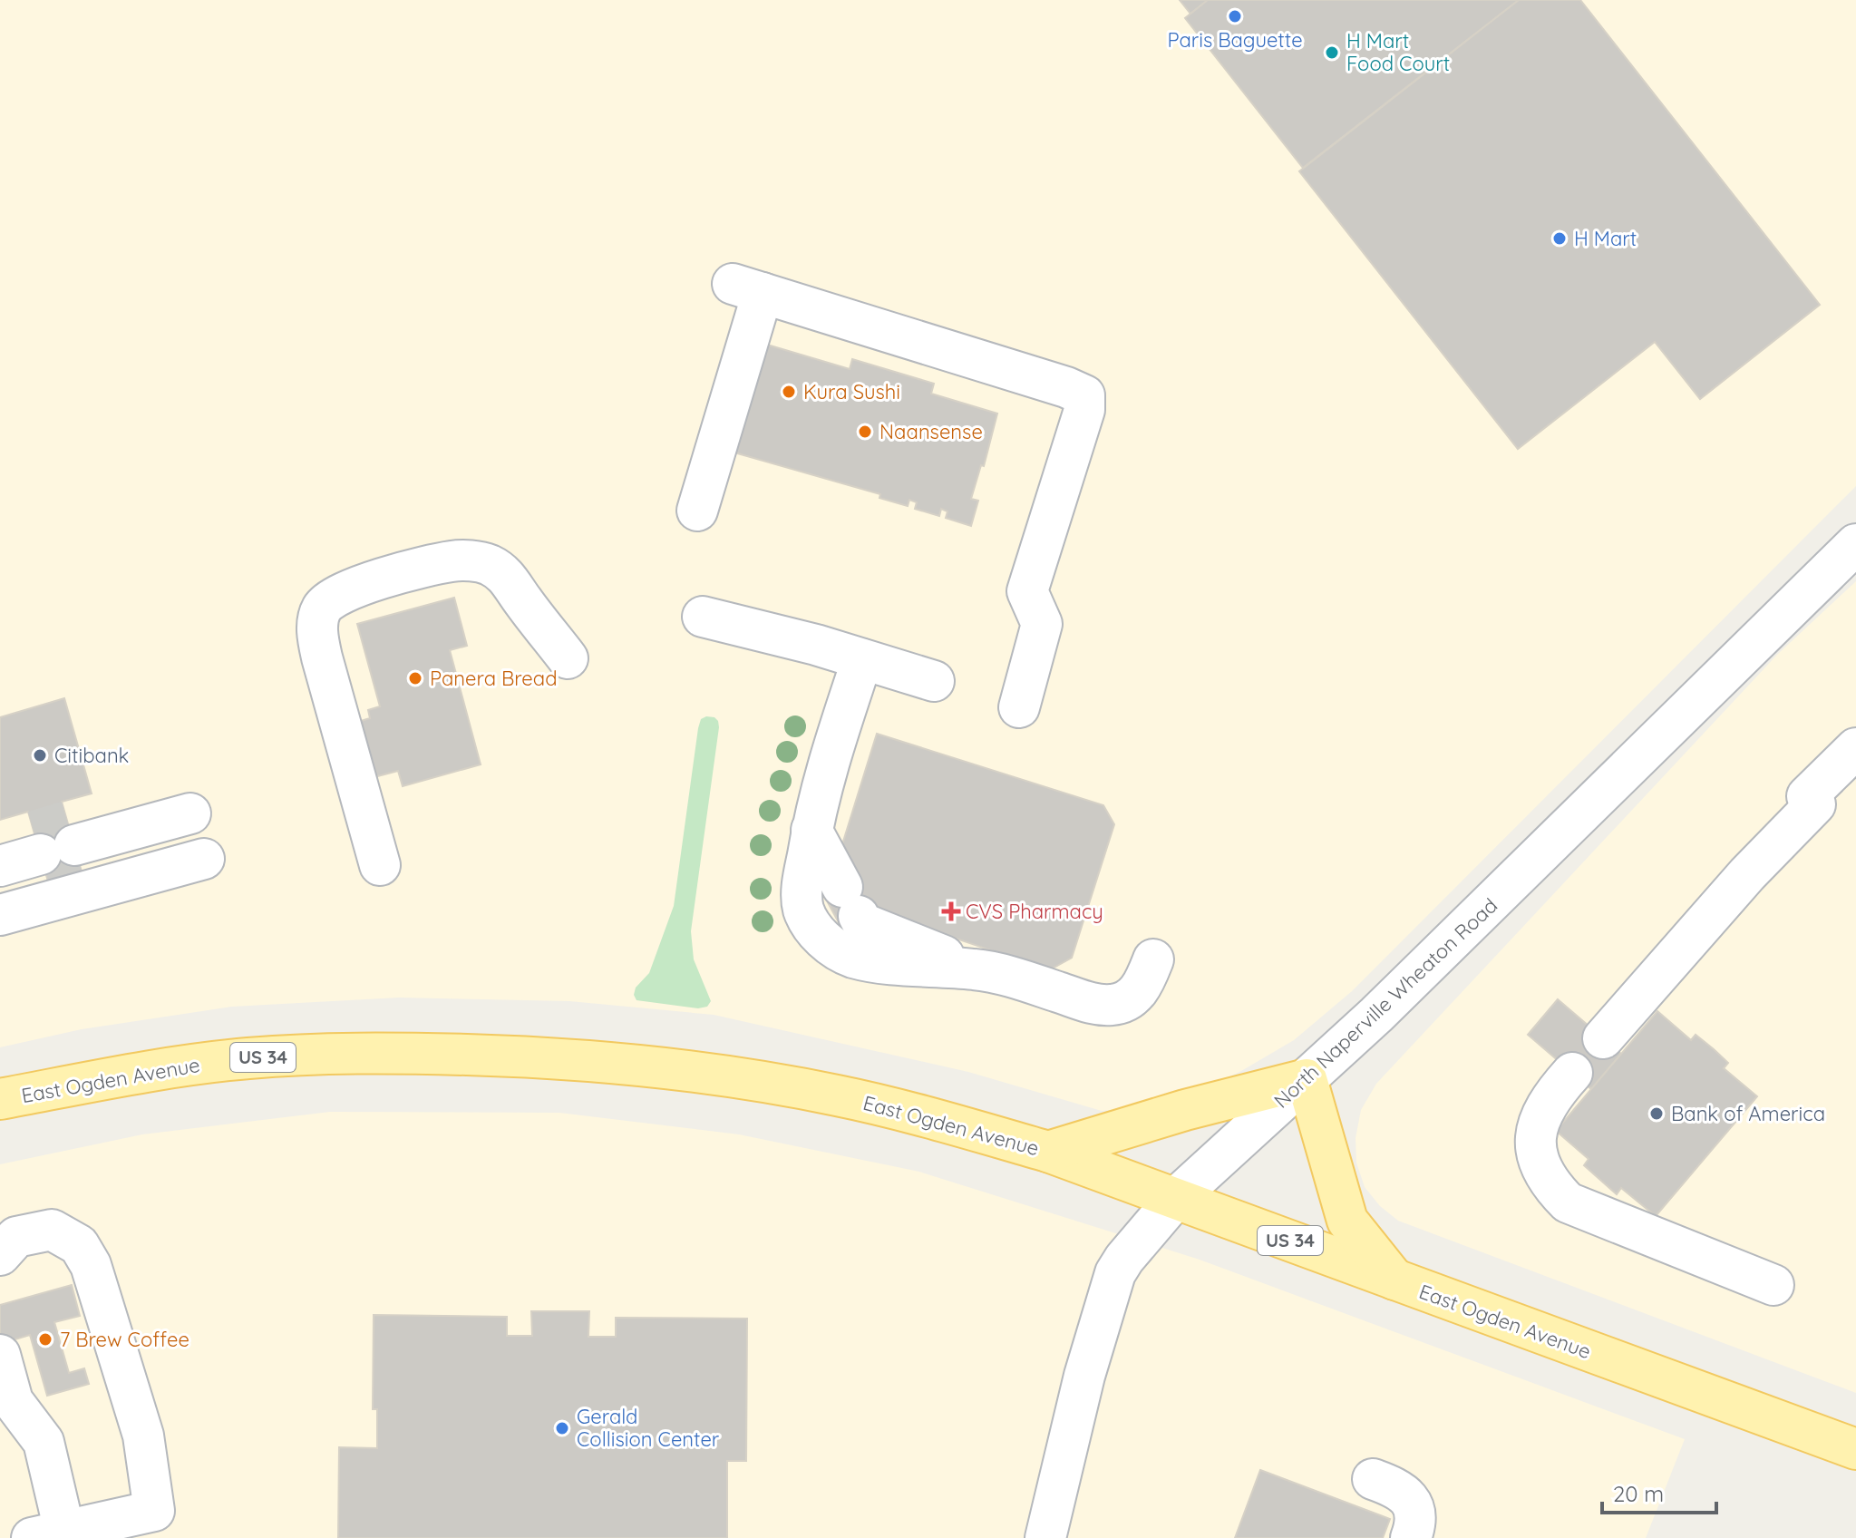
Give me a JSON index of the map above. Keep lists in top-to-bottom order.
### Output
{
  "streets": {
    "main road": ["US 34", "East Ogden Avenue"],
    "street": ["North Naperville Wheaton Road"]
  },
  "crossings": [
    ["North Naperville Wheaton Road", "East Ogden Avenue"]
  ],
  "places": {
    "other": [
      "Paris Baguette",
      "H Mart Food Court",
      "H Mart",
      "Kura Sushi",
      "Naansense",
      "Panera Bread",
      "Citibank",
      "Bank of America",
      "7 Brew Coffee",
      "Gerald Collision Center"
    ],
    "health": ["CVS Pharmacy"]
  },
  "scale_bar": "20 m"
}
